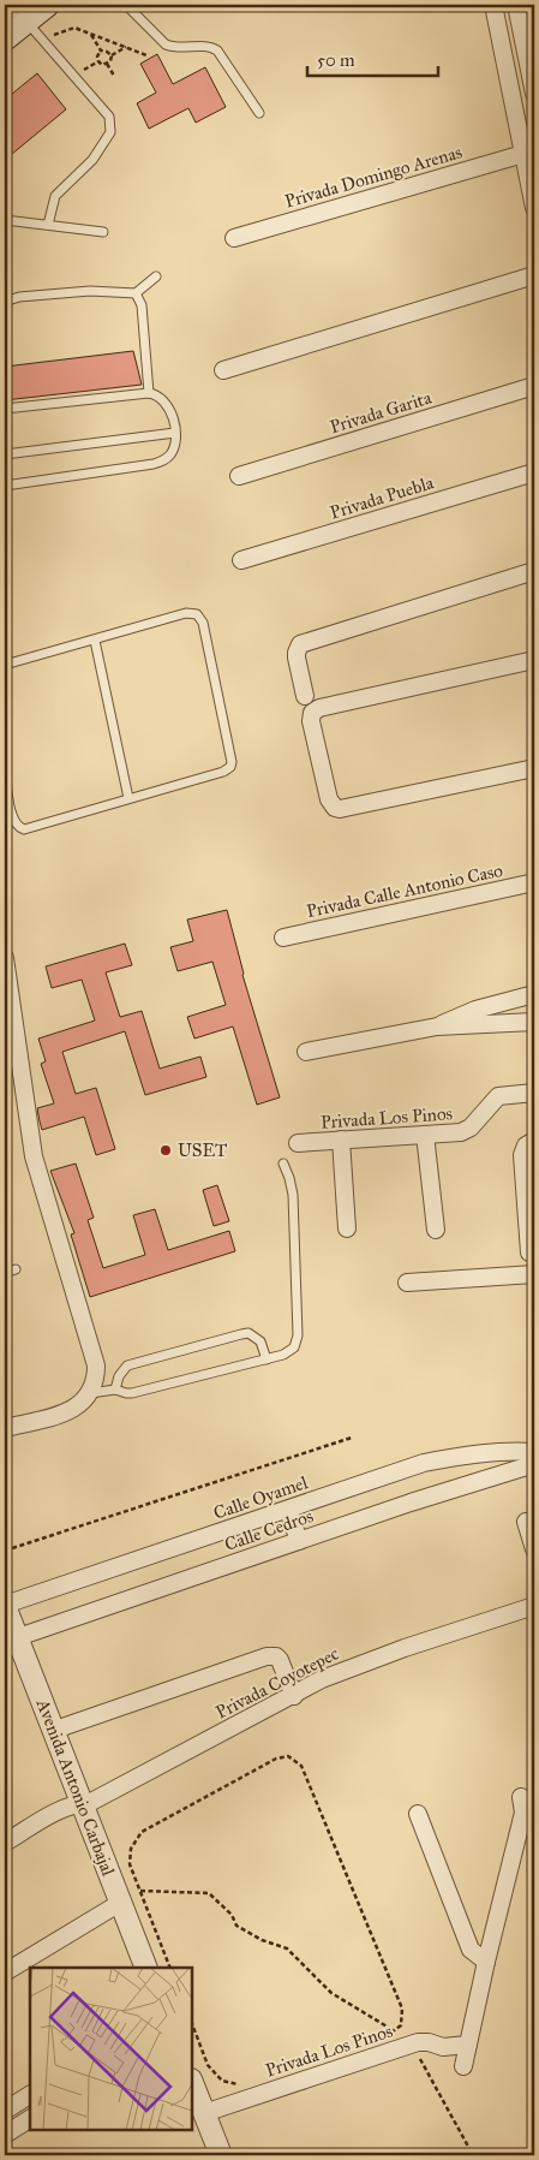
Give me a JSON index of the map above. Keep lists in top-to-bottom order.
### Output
{
  "streets": {
    "street": [
      "Privada Domingo Arenas",
      "Privada Garita",
      "Privada Puebla",
      "Privada Calle Antonio Caso",
      "Privada Los Pinos",
      "Calle Oyamel",
      "Calle Cedros",
      "Privada Coyotepec",
      "Avenida Antonio Carbajal"
    ]
  },
  "crossings": [
    ["Calle Oyamel", "Avenida Antonio Carbajal"],
    ["Calle Cedros", "Avenida Antonio Carbajal"],
    ["Privada Coyotepec", "Avenida Antonio Carbajal"]
  ],
  "places": ["USET"],
  "scale_bar": "50 m"
}
